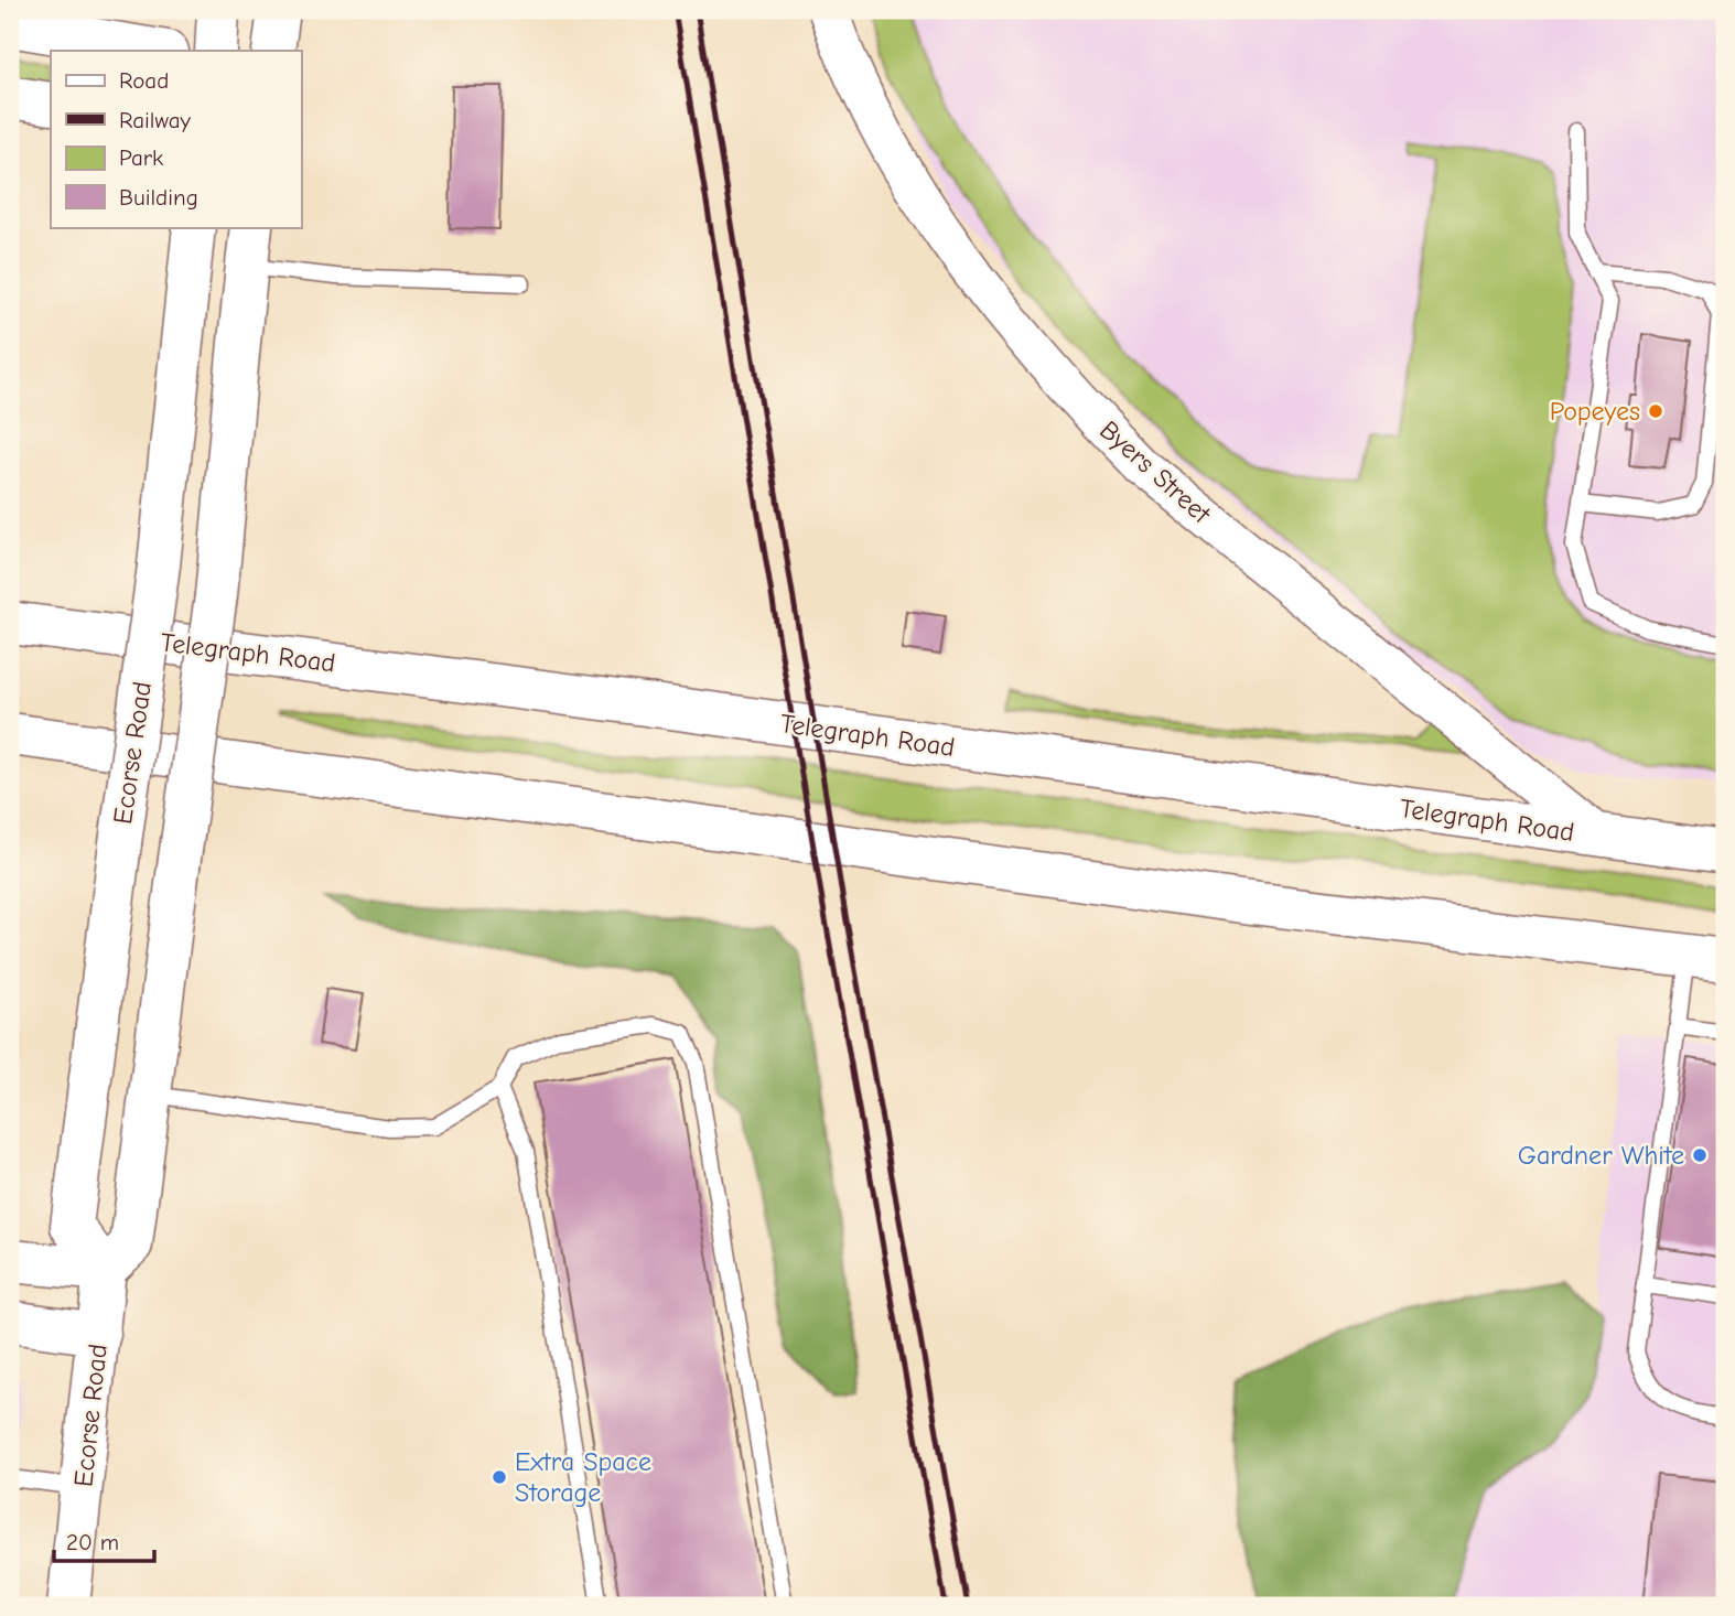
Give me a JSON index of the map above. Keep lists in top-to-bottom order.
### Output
{
  "streets": {
    "main road": ["Telegraph Road", "Ecorse Road"],
    "street": ["Byers Street"]
  },
  "crossings": [
    ["Byers Street", "Telegraph Road"]
  ],
  "places": ["Popeyes", "Gardner White", "Extra Space Storage"],
  "legend": [
    "Road",
    "Railway",
    "Park",
    "Building"
  ],
  "scale_bar": "20 m"
}
